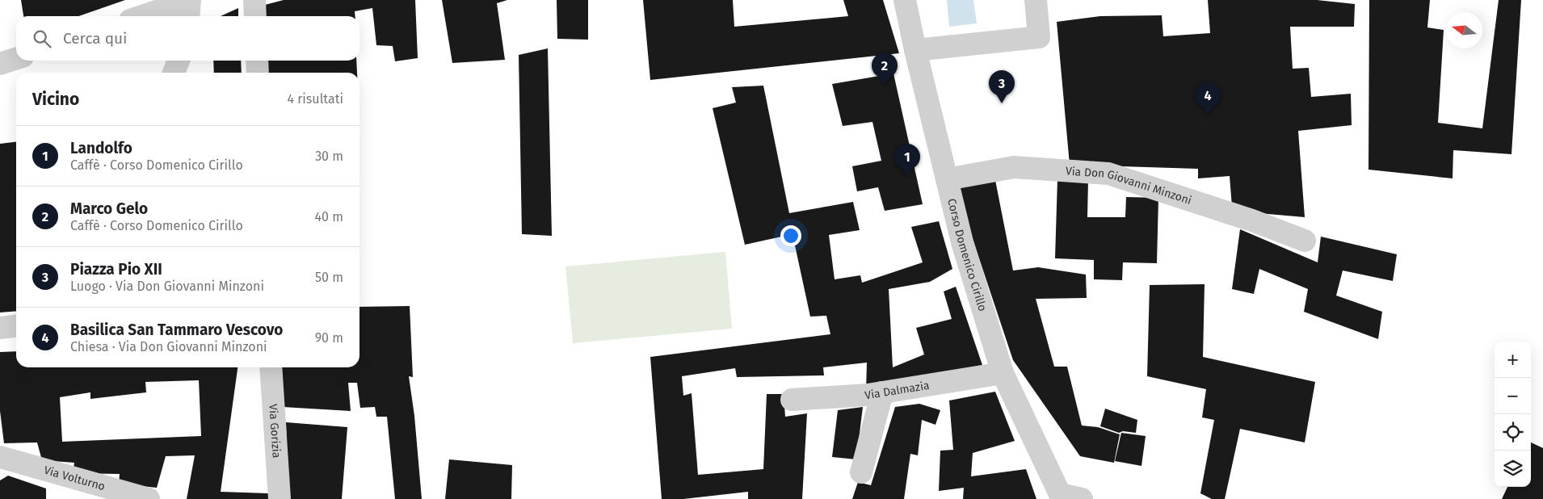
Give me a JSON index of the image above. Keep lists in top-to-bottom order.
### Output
{
  "streets": {
    "street": [
      "Via Don Giovanni Minzoni",
      "Corso Domenico Cirillo",
      "Via Dalmazia",
      "Via Gorizia",
      "Via Volturno"
    ]
  },
  "crossings": [
    ["Via Don Giovanni Minzoni", "Corso Domenico Cirillo"],
    ["Corso Domenico Cirillo", "Via Dalmazia"]
  ],
  "north": "left",
  "page": {
    "search": "Cerca qui",
    "pins": [
      "2",
      "3",
      "4",
      "1"
    ],
    "heading": ["Vicino", "4 risultati"],
    "list": [
      {
        "mark": "1",
        "name": "Landolfo",
        "note": "Caffè · Corso Domenico Cirillo",
        "value": "30 m"
      },
      {
        "mark": "2",
        "name": "Marco Gelo",
        "note": "Caffè · Corso Domenico Cirillo",
        "value": "40 m"
      },
      {
        "mark": "3",
        "name": "Piazza Pio XII",
        "note": "Luogo · Via Don Giovanni Minzoni",
        "value": "50 m"
      },
      {
        "mark": "4",
        "name": "Basilica San Tammaro Vescovo",
        "note": "Chiesa · Via Don Giovanni Minzoni",
        "value": "90 m"
      }
    ],
    "map_buttons": ["+", "−"]
  }
}
